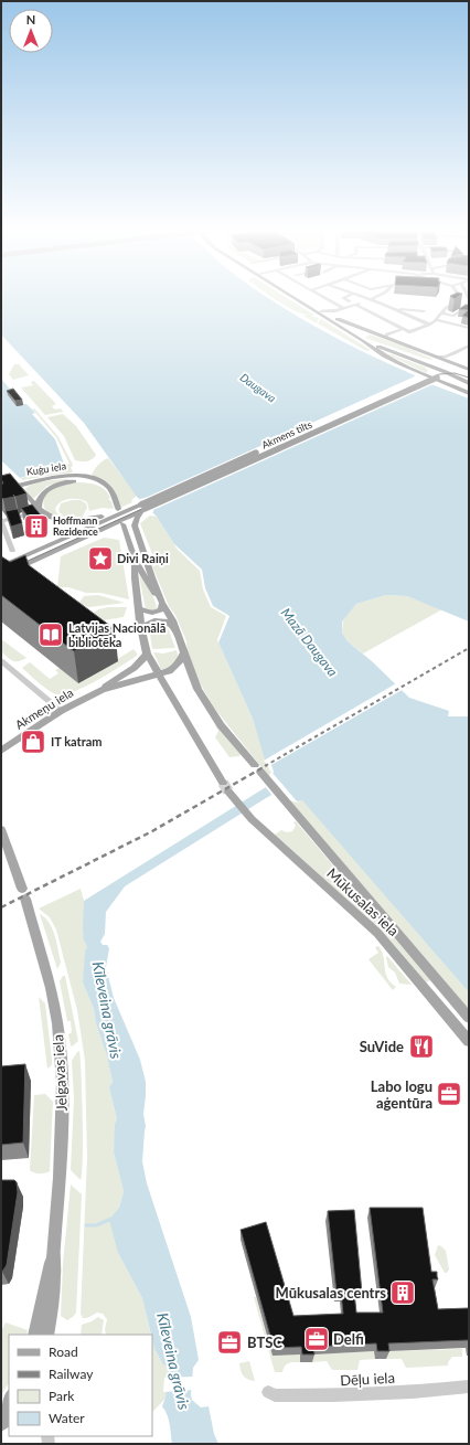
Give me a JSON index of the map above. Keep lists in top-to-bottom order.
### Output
{
  "streets": {
    "main road": [
      "Akmens tilts",
      "Kuģu iela",
      "Akmeņu iela",
      "Mūkusalas iela",
      "Jelgavas iela"
    ],
    "street": ["Dēļu iela"]
  },
  "crossings": [
    ["Akmeņu iela", "Mūkusalas iela"]
  ],
  "water": ["Daugava", "Mazā Daugava", "Kīleveina grāvis"],
  "places": {
    "building": ["Hoffmann Rezidence", "Mūkusalas centrs"],
    "place": ["Divi Raiņi"],
    "library": ["Latvijas Nacionālā bibliotēka"],
    "shop": ["IT katram"],
    "restaurant": ["SuVide"],
    "office": ["Labo logu aģentūra", "Delfi", "BTSC"]
  },
  "legend": [
    "Road",
    "Railway",
    "Park",
    "Water"
  ],
  "north": "top"
}
